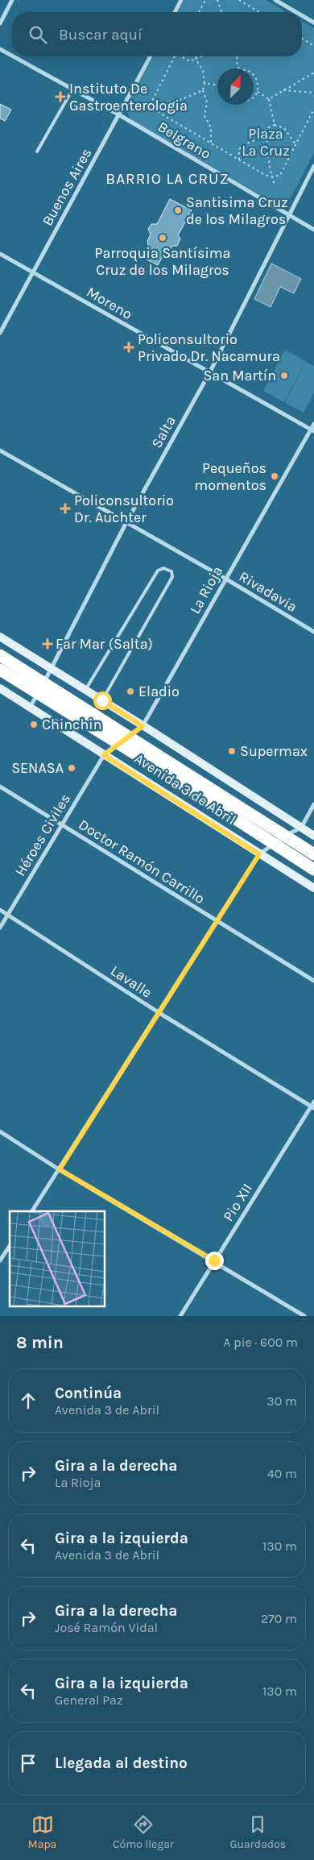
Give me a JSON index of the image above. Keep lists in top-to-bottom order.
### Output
{
  "streets": {
    "highway": ["Avenida 3 de Abril"],
    "street": [
      "Belgrano",
      "Buenos Aires",
      "Moreno",
      "Salta",
      "La Rioja",
      "Rivadavia",
      "Héroes Civiles",
      "Doctor Ramón Carrillo",
      "Lavalle",
      "Pio XII"
    ]
  },
  "crossings": [
    ["Belgrano", "Buenos Aires"],
    ["Belgrano", "Salta"],
    ["Buenos Aires", "Moreno"],
    ["Moreno", "Salta"],
    ["Moreno", "La Rioja"],
    ["Salta", "Rivadavia"],
    ["Salta", "Avenida 3 de Abril"],
    ["La Rioja", "Rivadavia"],
    ["La Rioja", "Avenida 3 de Abril"],
    ["La Rioja", "Héroes Civiles"],
    ["Avenida 3 de Abril", "Héroes Civiles"],
    ["Héroes Civiles", "Doctor Ramón Carrillo"],
    ["Héroes Civiles", "Lavalle"],
    ["Lavalle", "Pio XII"]
  ],
  "districts": ["BARRIO LA CRUZ"],
  "parks": ["Plaza La Cruz"],
  "places": {
    "health": [
      "Instituto De Gastroenterologia",
      "Policonsultorio Privado Dr. Nacamura",
      "Policonsultorio Dr. Auchter",
      "Far Mar (Salta)"
    ],
    "other": [
      "Santisima Cruz de los Milagros",
      "Parroquia Santísima Cruz de los Milagros",
      "San Martín",
      "Pequeños momentos",
      "Eladio",
      "Chinchin",
      "Supermax",
      "SENASA"
    ]
  },
  "north": "top right",
  "page": {
    "search": "Buscar aquí",
    "heading": ["8 min", "A pie · 600 m"],
    "list": [
      ["Continúa", "Avenida 3 de Abril", "30 m"],
      ["Gira a la derecha", "La Rioja", "40 m"],
      ["Gira a la izquierda", "Avenida 3 de Abril", "130 m"],
      ["Gira a la derecha", "José Ramón Vidal", "270 m"],
      ["Gira a la izquierda", "General Paz", "130 m"],
      "Llegada al destino"
    ],
    "nav": ["Mapa", "Cómo llegar", "Guardados"]
  }
}
